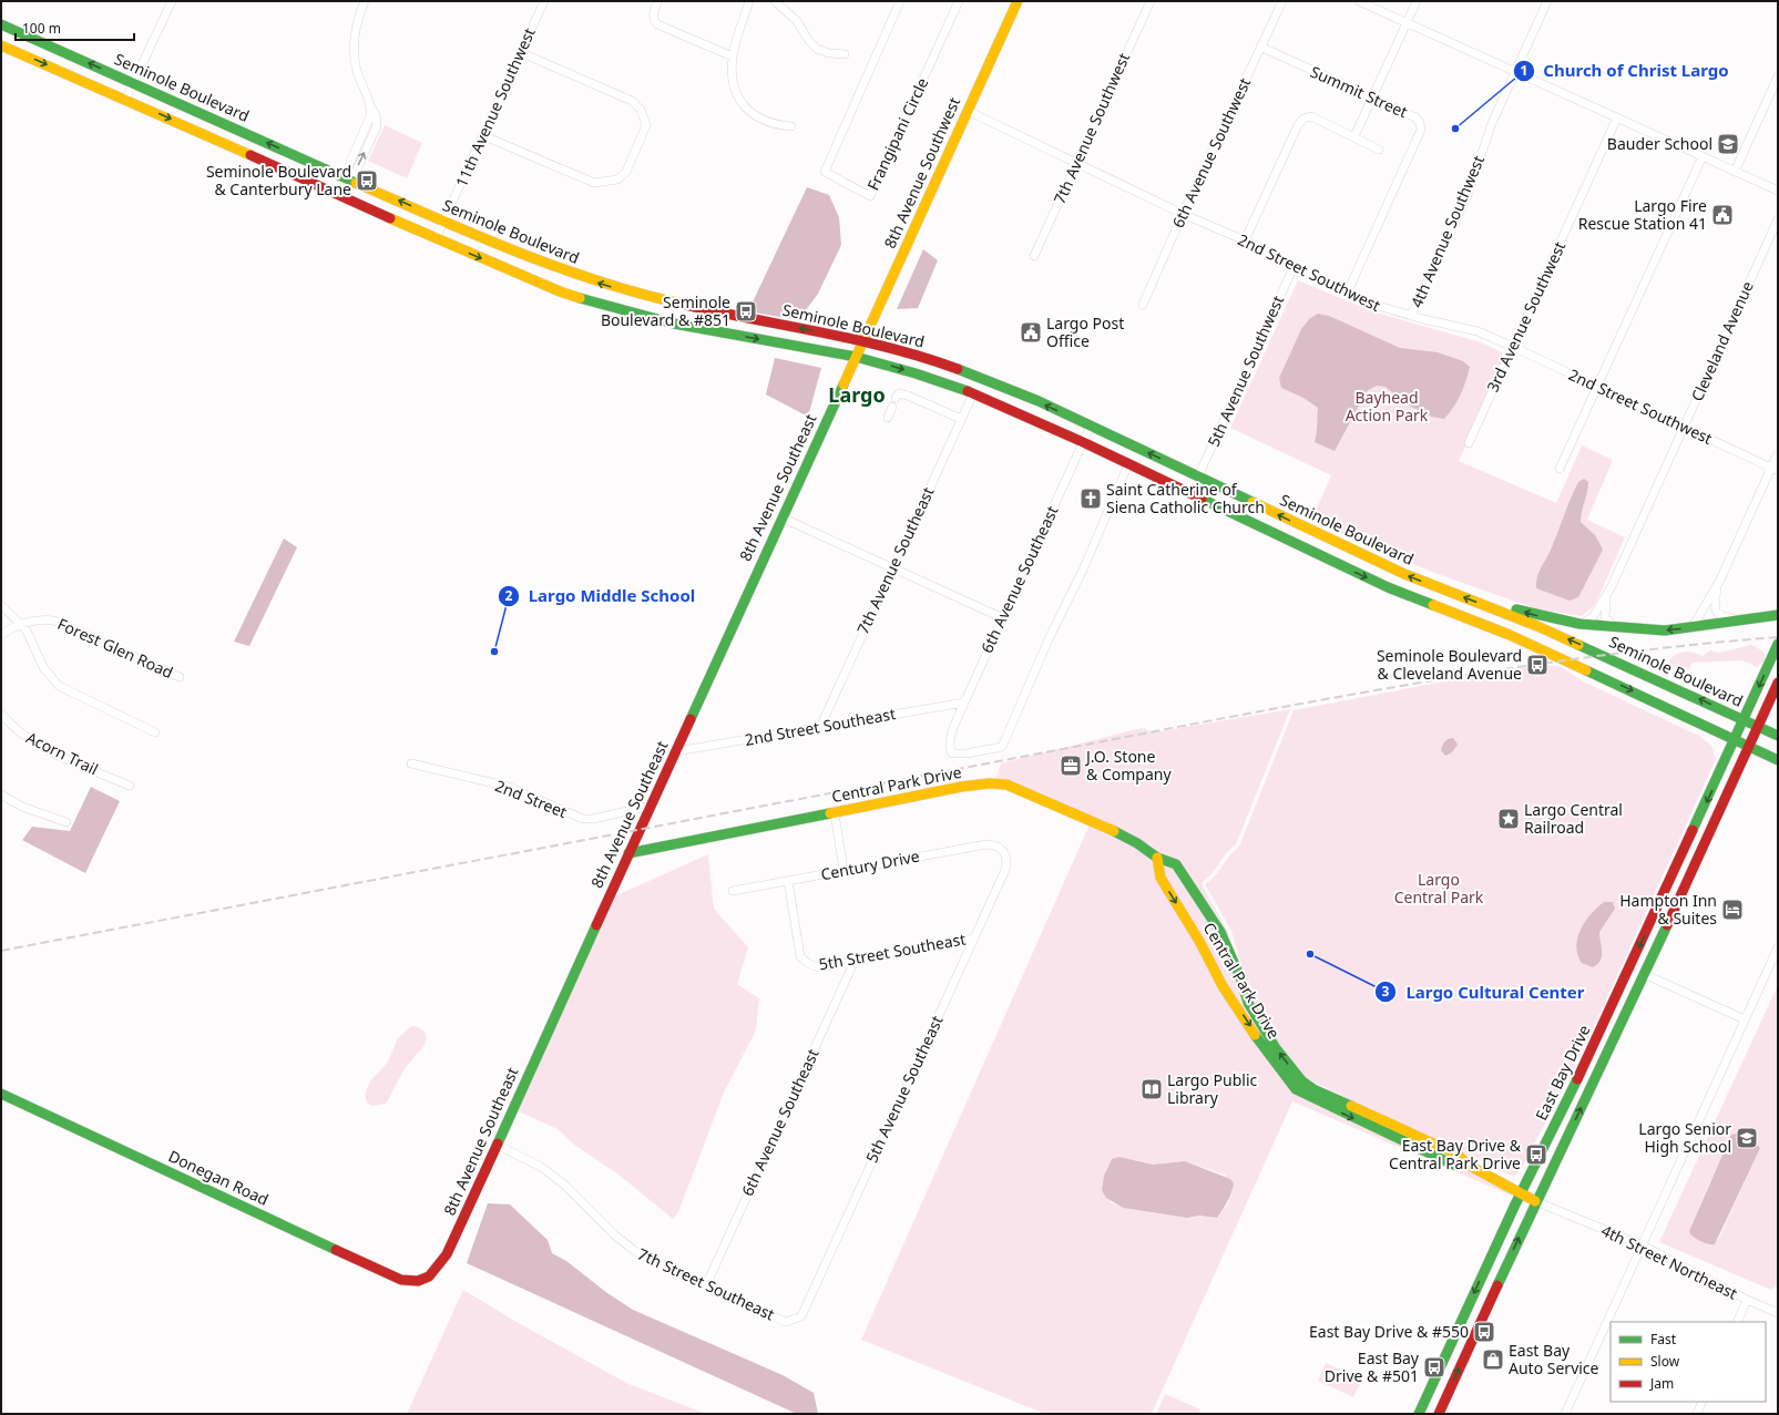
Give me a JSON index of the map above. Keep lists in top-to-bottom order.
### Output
{
  "streets": {
    "main road": [
      "Seminole Boulevard",
      "8th Avenue Southwest",
      "8th Avenue Southeast",
      "Central Park Drive",
      "East Bay Drive",
      "Donegan Road"
    ],
    "street": [
      "Summit Street",
      "11th Avenue Southwest",
      "7th Avenue Southwest",
      "Frangipani Circle",
      "6th Avenue Southwest",
      "4th Avenue Southwest",
      "2nd Street Southwest",
      "3rd Avenue Southwest",
      "Cleveland Avenue",
      "5th Avenue Southwest",
      "7th Avenue Southeast",
      "6th Avenue Southeast",
      "Forest Glen Road",
      "2nd Street Southeast",
      "Acorn Trail",
      "2nd Street",
      "Century Drive",
      "5th Street Southeast",
      "5th Avenue Southeast",
      "4th Street Northeast",
      "7th Street Southeast"
    ]
  },
  "crossings": [
    ["Seminole Boulevard", "11th Avenue Southwest"],
    ["Seminole Boulevard", "8th Avenue Southwest"],
    ["Seminole Boulevard", "5th Avenue Southwest"],
    ["Seminole Boulevard", "8th Avenue Southeast"],
    ["Seminole Boulevard", "7th Avenue Southeast"],
    ["Seminole Boulevard", "6th Avenue Southeast"],
    ["Seminole Boulevard", "East Bay Drive"],
    ["Summit Street", "6th Avenue Southwest"],
    ["Summit Street", "2nd Street Southwest"],
    ["7th Avenue Southwest", "2nd Street Southwest"],
    ["6th Avenue Southwest", "2nd Street Southwest"],
    ["8th Avenue Southwest", "2nd Street Southwest"],
    ["8th Avenue Southwest", "8th Avenue Southeast"],
    ["4th Avenue Southwest", "2nd Street Southwest"],
    ["2nd Street Southwest", "3rd Avenue Southwest"],
    ["2nd Street Southwest", "Cleveland Avenue"],
    ["2nd Street Southwest", "5th Avenue Southwest"],
    ["8th Avenue Southeast", "2nd Street Southeast"],
    ["8th Avenue Southeast", "Central Park Drive"],
    ["8th Avenue Southeast", "2nd Street"],
    ["8th Avenue Southeast", "Donegan Road"],
    ["8th Avenue Southeast", "7th Street Southeast"],
    ["7th Avenue Southeast", "2nd Street Southeast"],
    ["6th Avenue Southeast", "2nd Street Southeast"],
    ["6th Avenue Southeast", "5th Street Southeast"],
    ["6th Avenue Southeast", "7th Street Southeast"],
    ["Central Park Drive", "East Bay Drive"],
    ["Central Park Drive", "4th Street Northeast"],
    ["Century Drive", "5th Street Southeast"],
    ["Century Drive", "5th Avenue Southeast"],
    ["5th Street Southeast", "5th Avenue Southeast"],
    ["East Bay Drive", "4th Street Northeast"],
    ["5th Avenue Southeast", "7th Street Southeast"]
  ],
  "districts": ["Largo"],
  "parks": ["Bayhead Action Park", "Largo Central Park"],
  "places": {
    "other": ["Church of Christ Largo", "Largo Middle School", "Largo Cultural Center"],
    "school or university": ["Bauder School", "Largo Senior High School"],
    "bus stop": [
      "Seminole Boulevard & Canterbury Lane",
      "Seminole Boulevard & #851",
      "Seminole Boulevard & Cleveland Avenue",
      "East Bay Drive & Central Park Drive",
      "East Bay Drive & #550",
      "East Bay Drive & #501"
    ],
    "public building": ["Largo Fire Rescue Station 41", "Largo Post Office"],
    "church": ["Saint Catherine of Siena Catholic Church"],
    "office": ["J.O. Stone & Company"],
    "place": ["Largo Central Railroad"],
    "hotel": ["Hampton Inn & Suites"],
    "library": ["Largo Public Library"],
    "shop": ["East Bay Auto Service"]
  },
  "legend": ["Fast", "Slow", "Jam"],
  "scale_bar": "100 m"
}
